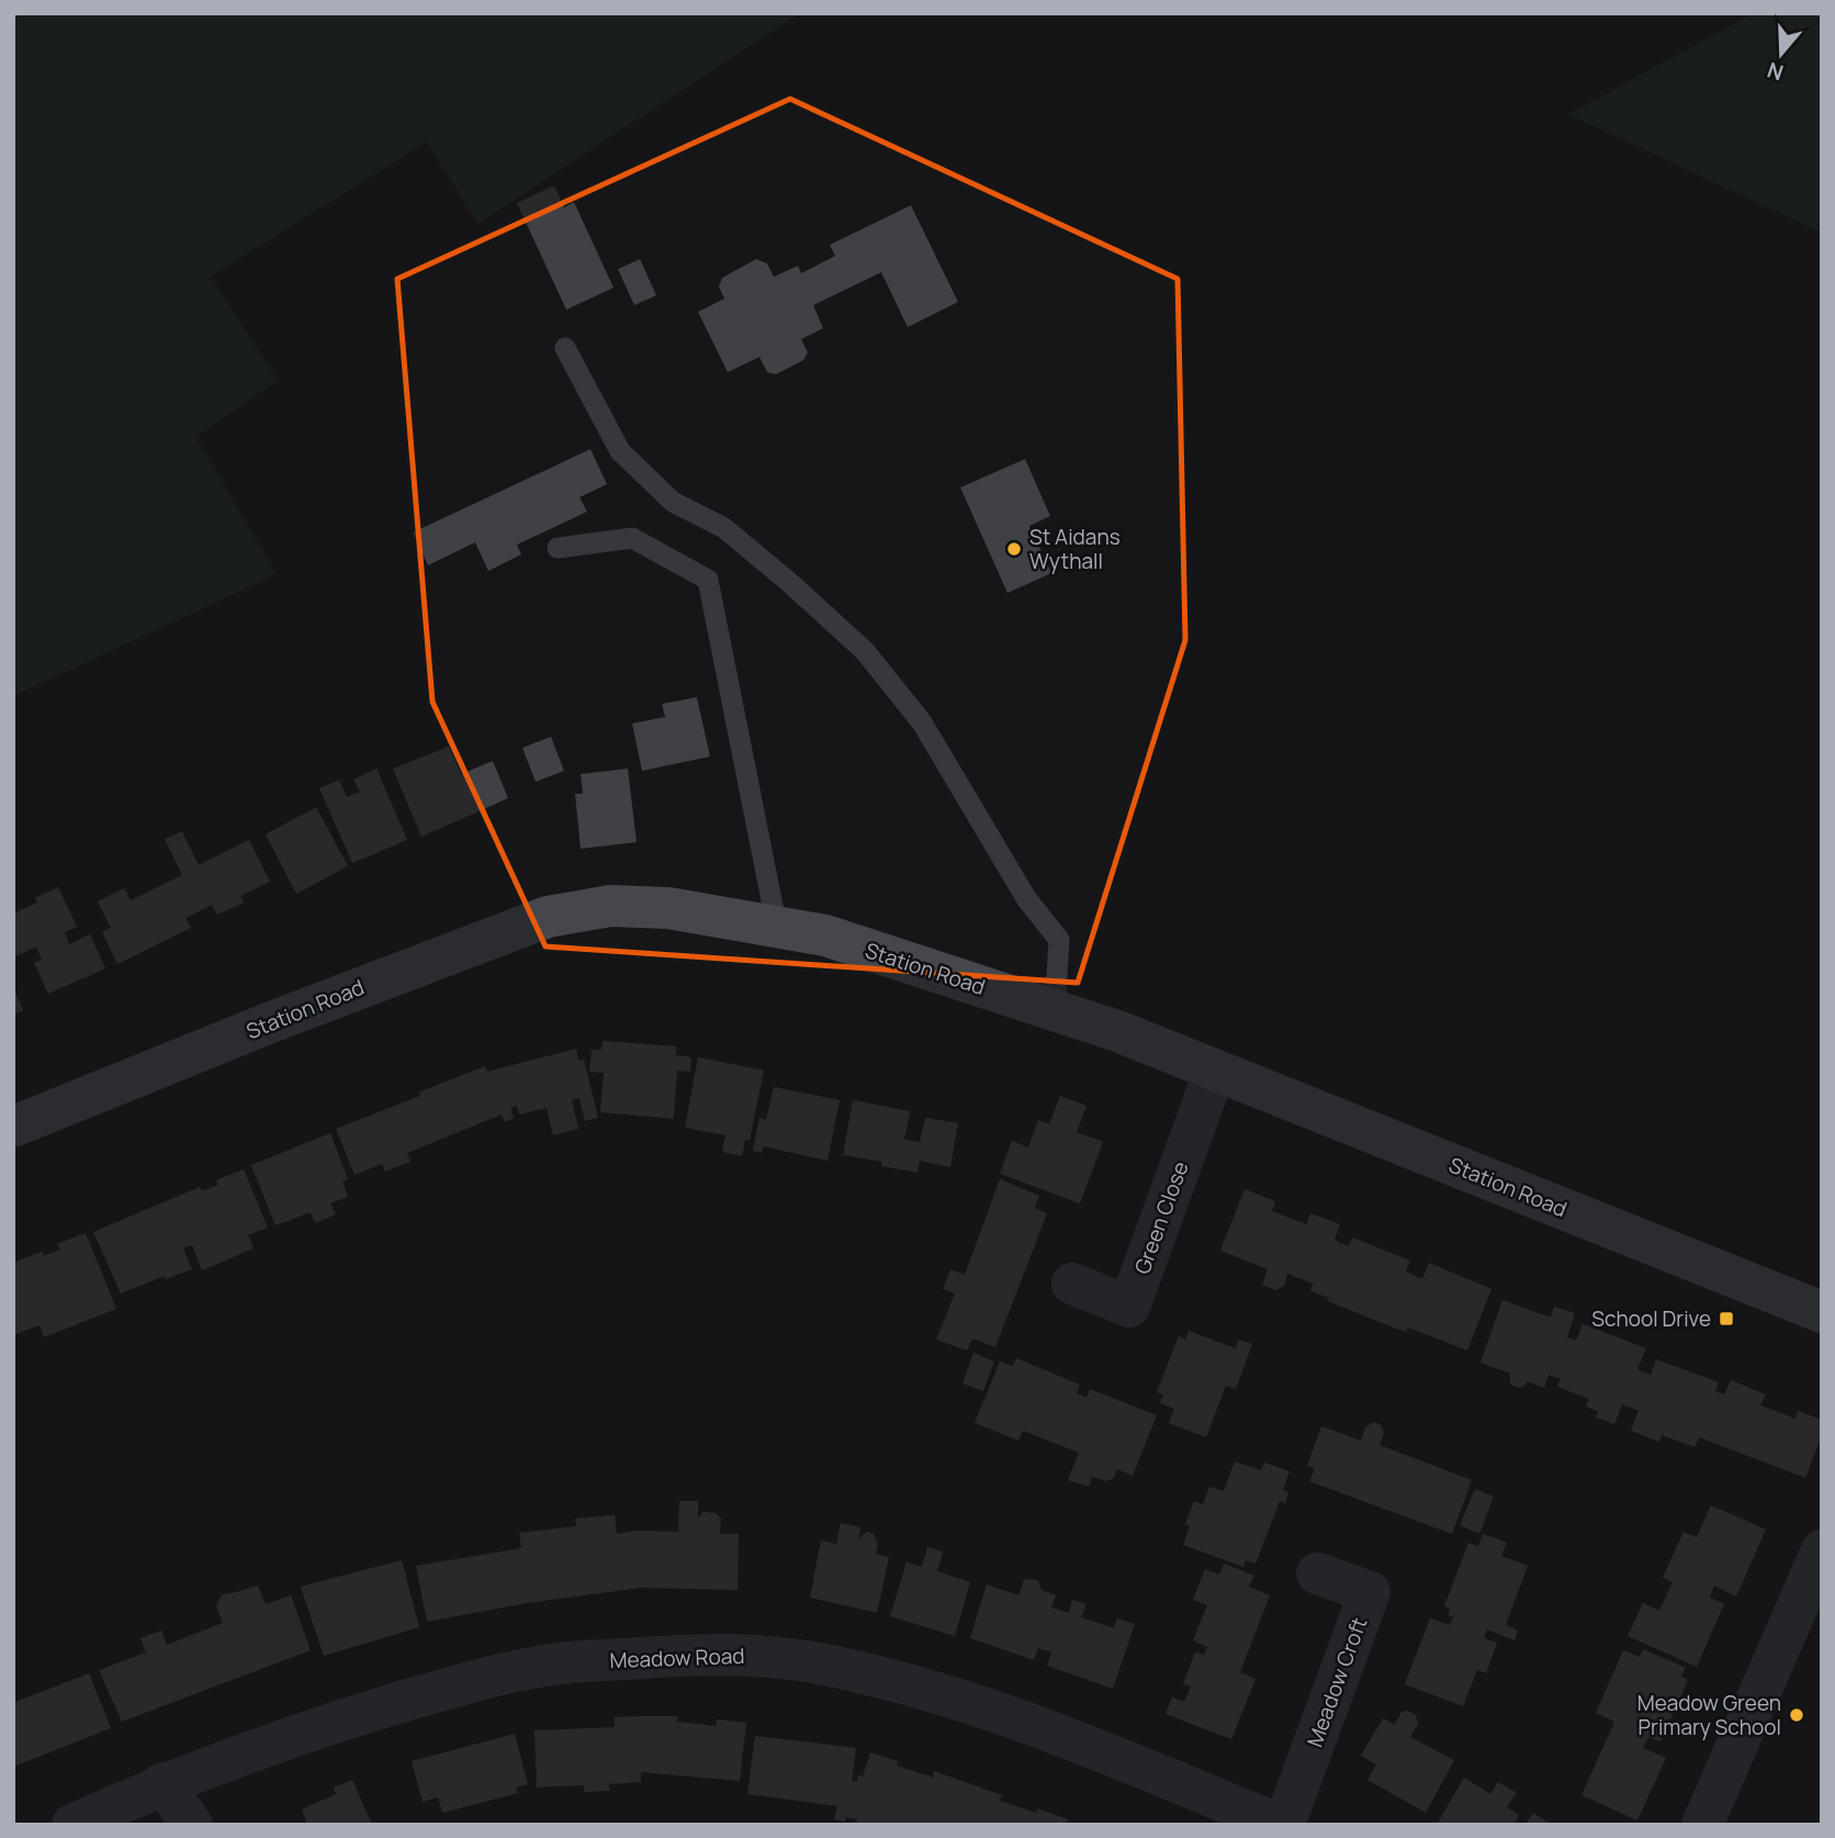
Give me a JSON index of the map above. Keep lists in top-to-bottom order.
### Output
{
  "streets": {
    "street": [
      "Station Road",
      "Green Close",
      "Meadow Road",
      "Meadow Croft"
    ]
  },
  "crossings": [
    ["Station Road", "Green Close"],
    ["Meadow Road", "Meadow Croft"]
  ],
  "places": {
    "other": ["St Aidans Wythall", "Meadow Green Primary School"],
    "transit": ["School Drive"]
  },
  "north": "bottom"
}
